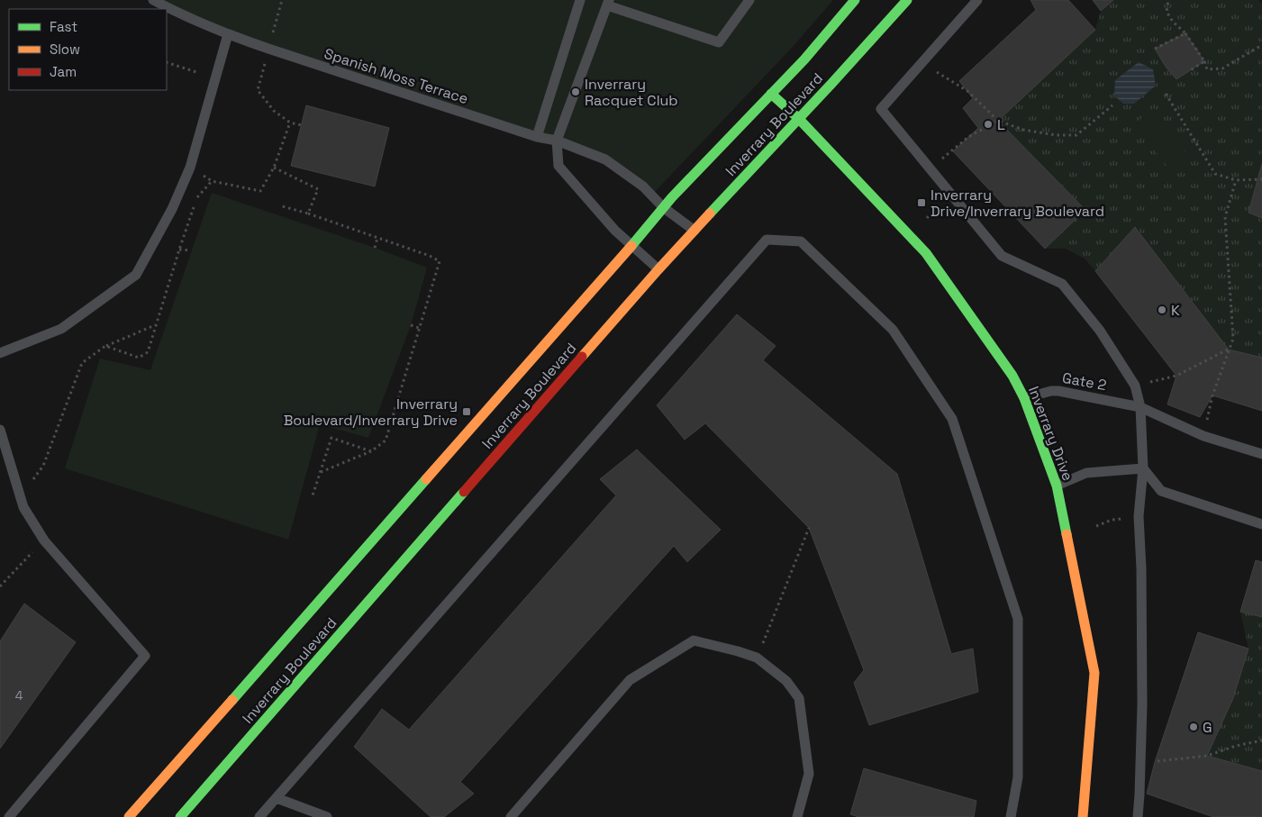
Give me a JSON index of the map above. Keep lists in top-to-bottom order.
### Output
{
  "streets": {
    "street": ["Inverrary Boulevard", "Inverrary Drive"],
    "lane": ["Spanish Moss Terrace", "Gate 2"]
  },
  "crossings": [
    ["Spanish Moss Terrace", "Inverrary Boulevard"],
    ["Inverrary Boulevard", "Inverrary Drive"],
    ["Gate 2", "Inverrary Drive"]
  ],
  "places": {
    "other": [
      "Inverrary Racquet Club",
      "L",
      "K",
      "G"
    ],
    "transit": ["Inverrary Drive/Inverrary Boulevard", "Inverrary Boulevard/Inverrary Drive"]
  },
  "house_numbers": ["4"],
  "legend": ["Fast", "Slow", "Jam"]
}
